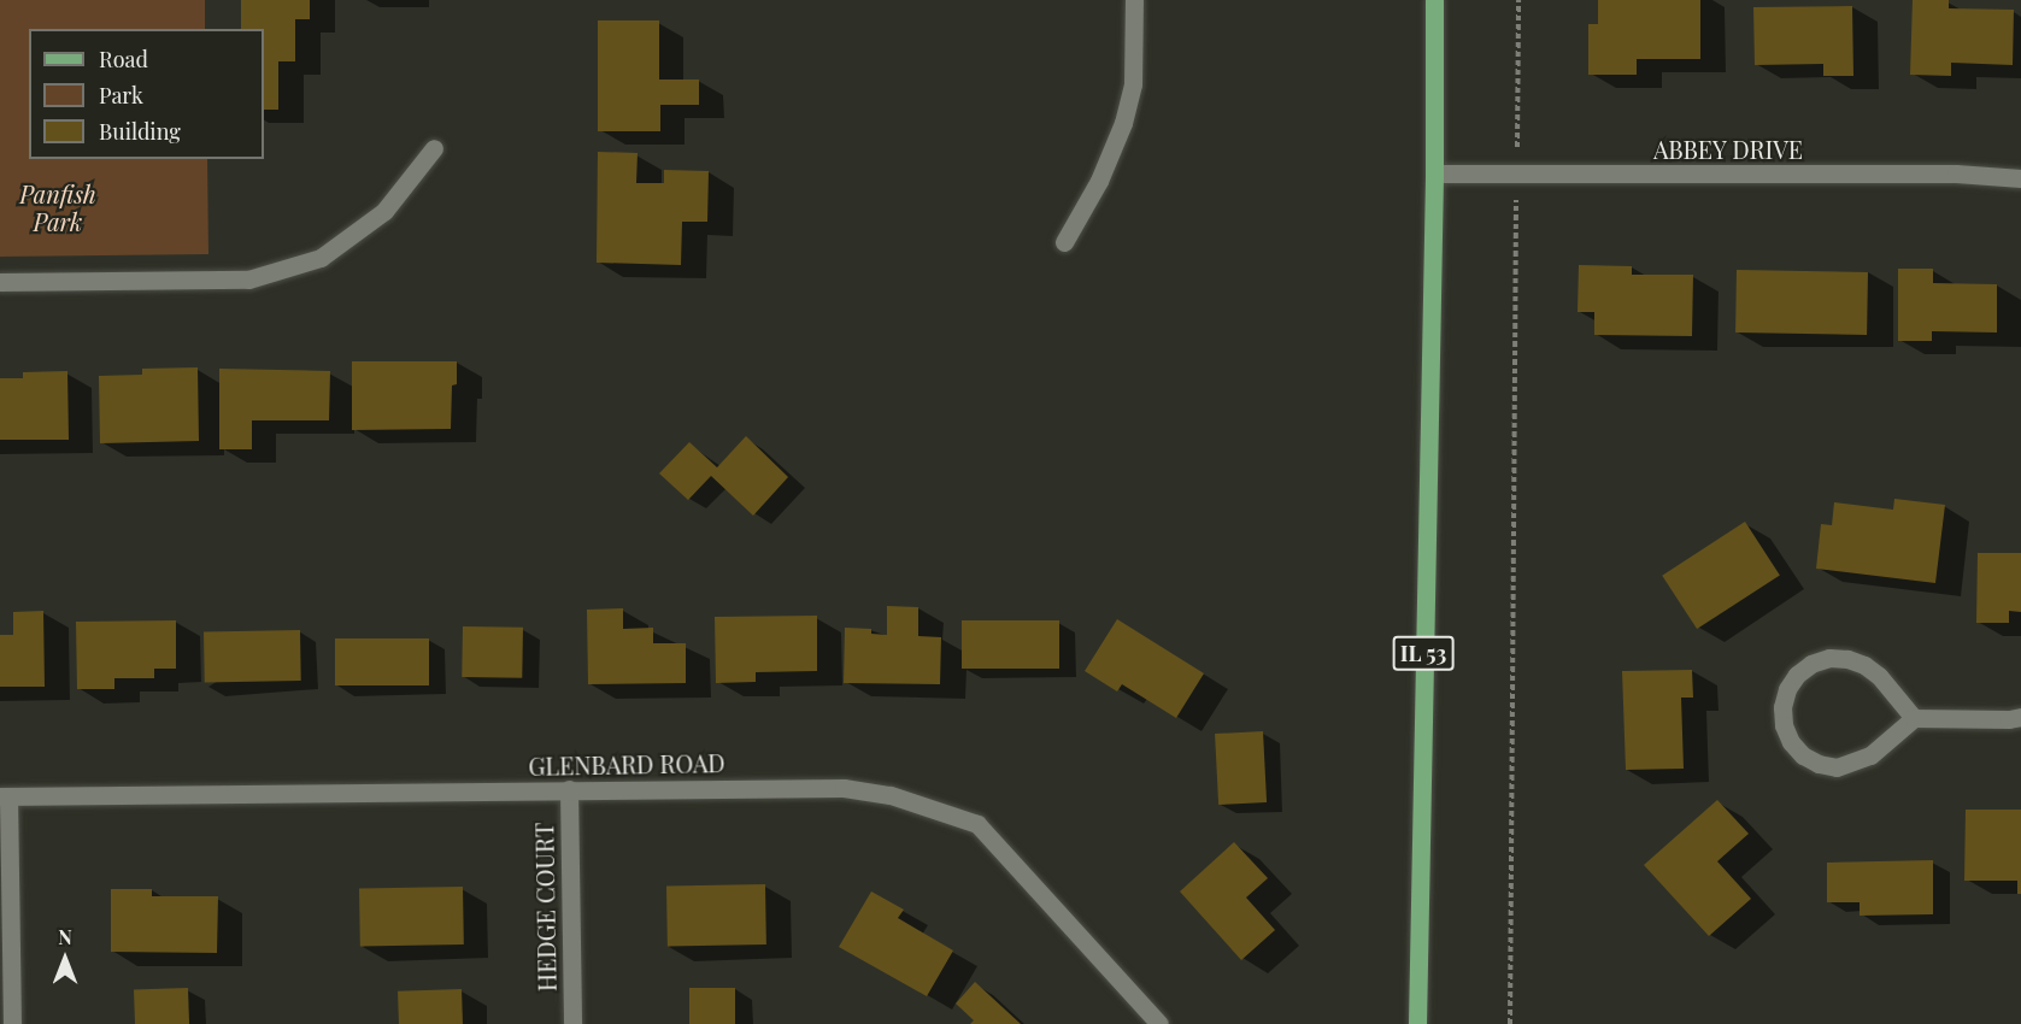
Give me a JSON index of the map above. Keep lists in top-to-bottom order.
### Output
{
  "streets": {
    "main road": ["IL 53"],
    "street": ["ABBEY DRIVE", "GLENBARD ROAD", "HEDGE COURT"]
  },
  "crossings": [
    ["ABBEY DRIVE", "IL 53"],
    ["GLENBARD ROAD", "HEDGE COURT"]
  ],
  "parks": ["Panfish Park"],
  "legend": ["Road", "Park", "Building"],
  "north": "top"
}
